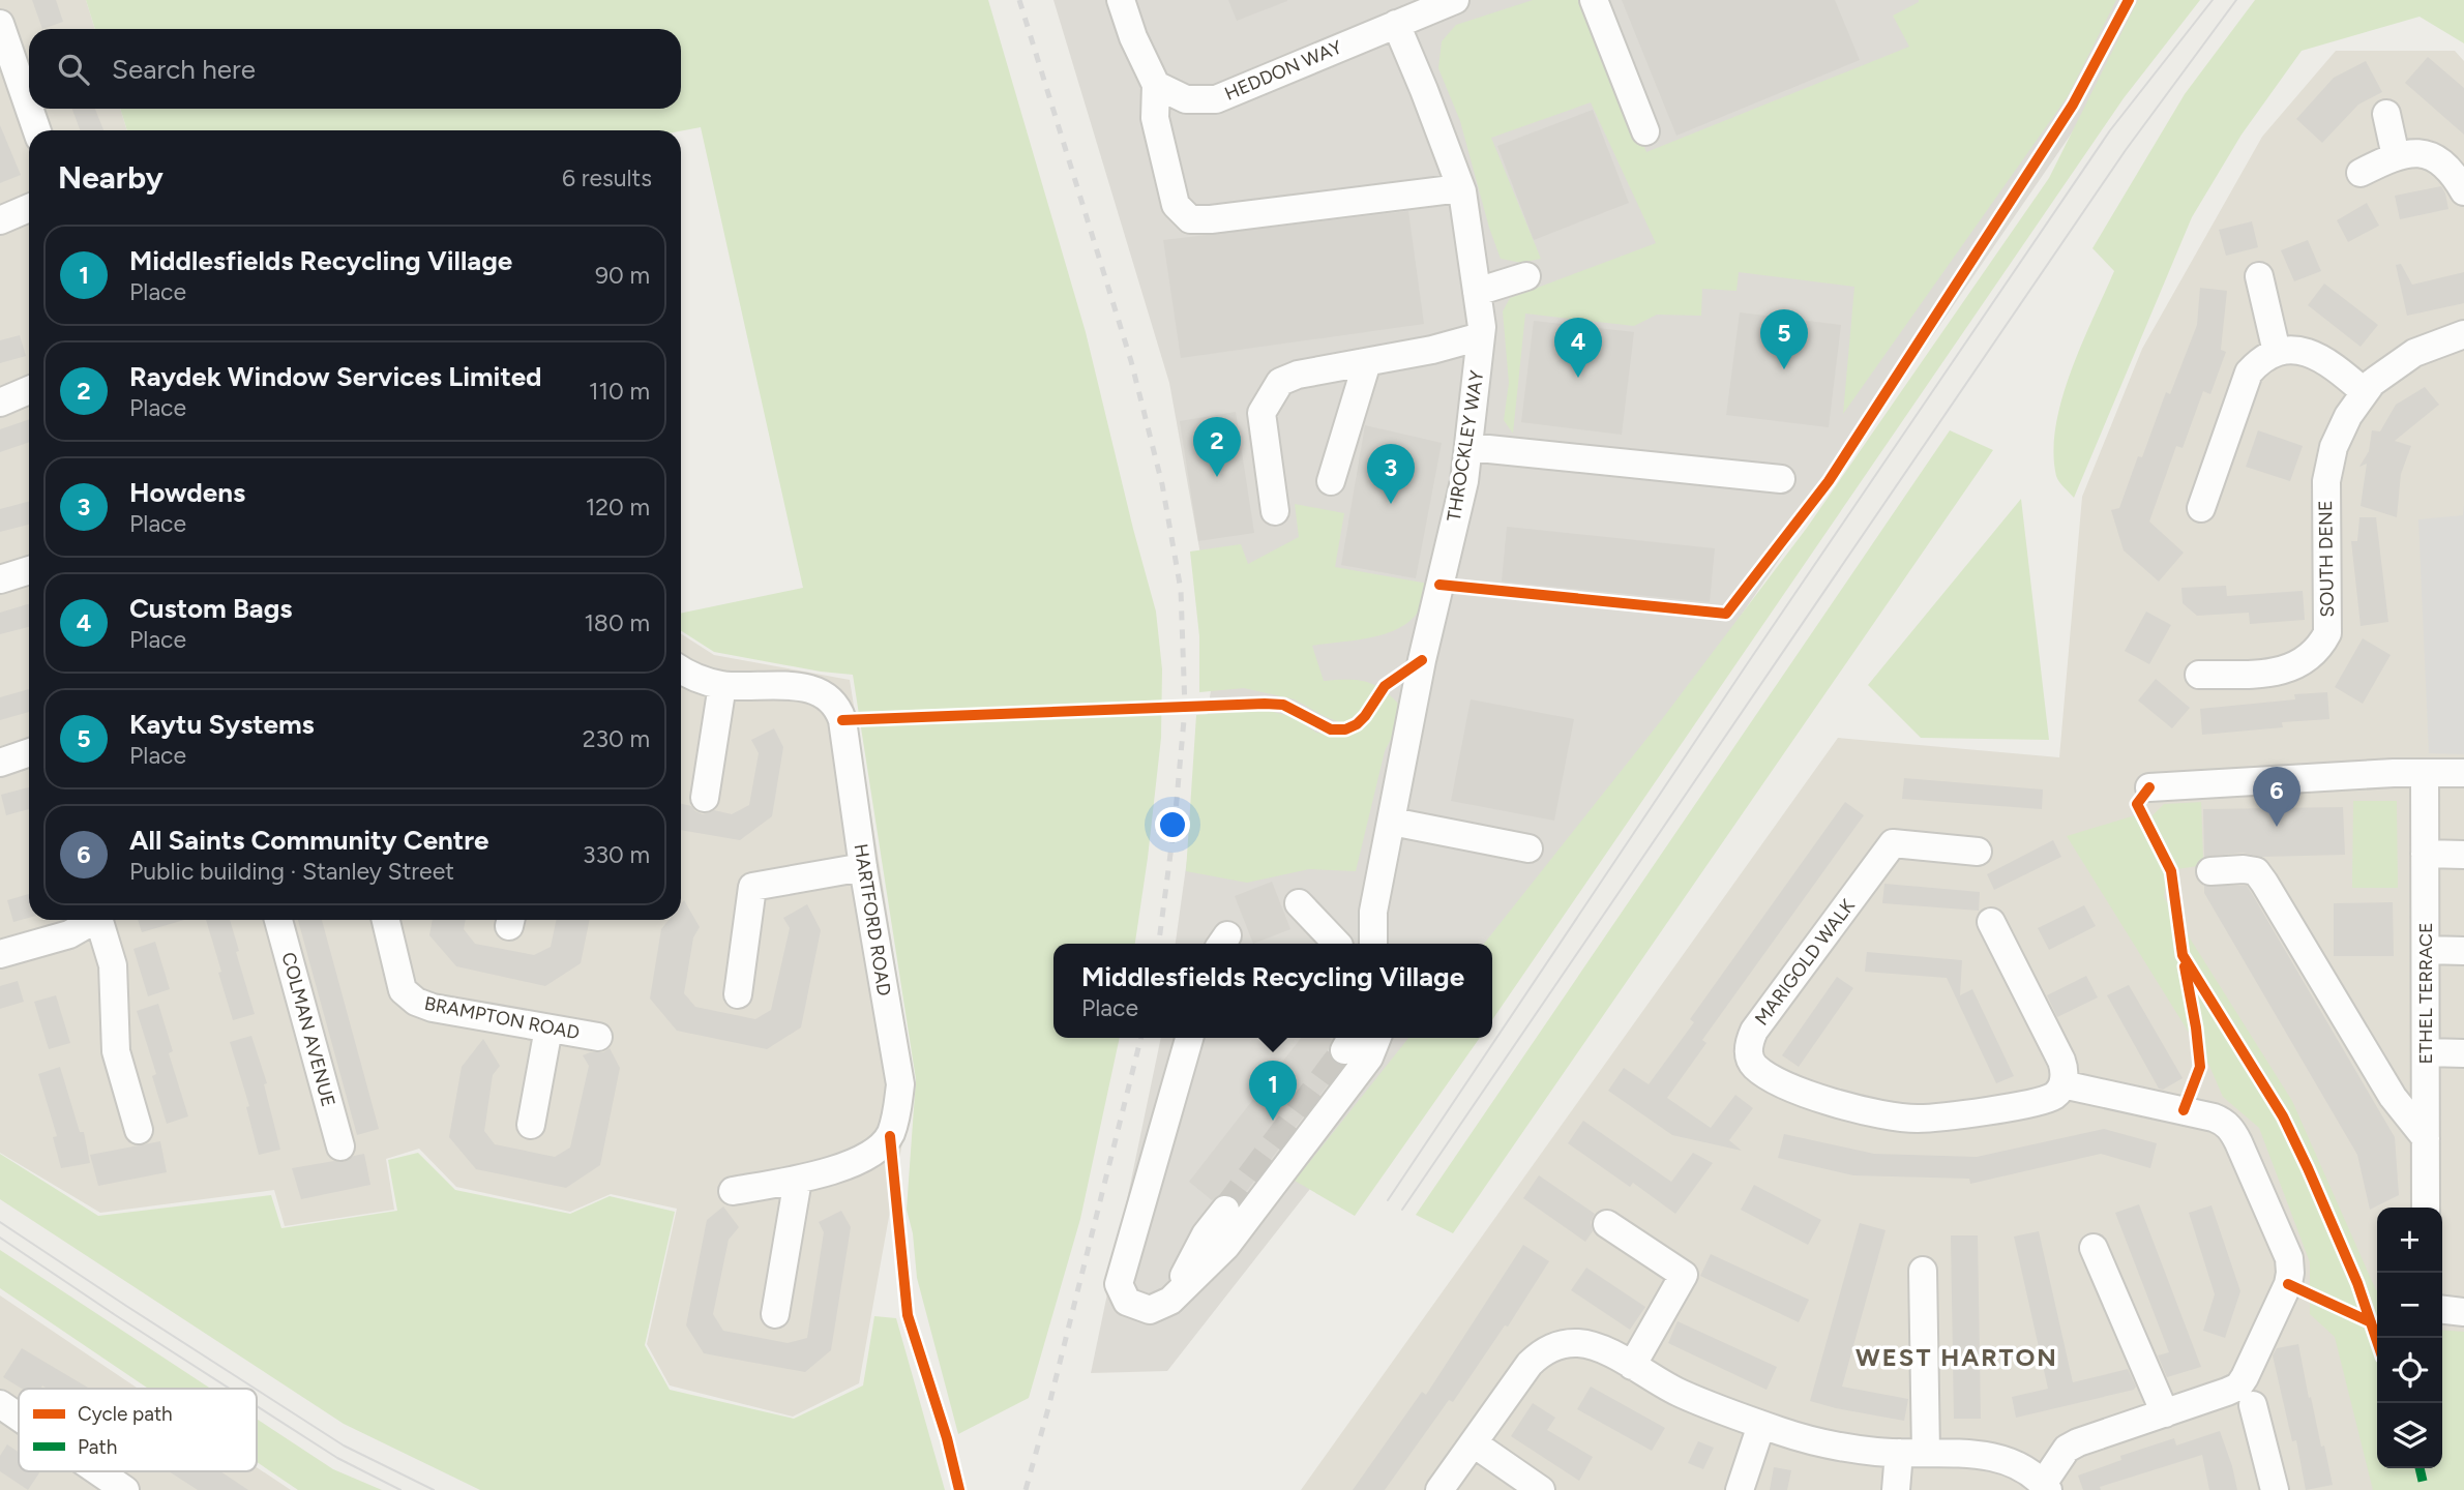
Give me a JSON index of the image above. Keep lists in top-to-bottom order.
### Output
{
  "streets": {
    "street": [
      "HEDDON WAY",
      "THROCKLEY WAY",
      "SOUTH DENE",
      "HARTFORD ROAD",
      "MARIGOLD WALK",
      "ETHEL TERRACE",
      "BRAMPTON ROAD",
      "COLMAN AVENUE"
    ]
  },
  "crossings": [
    ["HEDDON WAY", "THROCKLEY WAY"]
  ],
  "districts": ["WEST HARTON"],
  "legend": ["Cycle path", "Path"],
  "page": {
    "search": "Search here",
    "heading": ["Nearby", "6 results"],
    "list": [
      {
        "mark": "1",
        "name": "Middlesfields Recycling Village",
        "note": "Place",
        "value": "90 m"
      },
      {
        "mark": "2",
        "name": "Raydek Window Services Limited",
        "note": "Place",
        "value": "110 m"
      },
      {
        "mark": "3",
        "name": "Howdens",
        "note": "Place",
        "value": "120 m"
      },
      {
        "mark": "4",
        "name": "Custom Bags",
        "note": "Place",
        "value": "180 m"
      },
      {
        "mark": "5",
        "name": "Kaytu Systems",
        "note": "Place",
        "value": "230 m"
      },
      {
        "mark": "6",
        "name": "All Saints Community Centre",
        "note": "Public building · Stanley Street",
        "value": "330 m"
      }
    ],
    "pins": [
      "5",
      "4",
      "2",
      "3",
      "6",
      "1"
    ],
    "popup": ["Middlesfields Recycling Village", "Place"],
    "map_buttons": ["+", "−"]
  }
}
